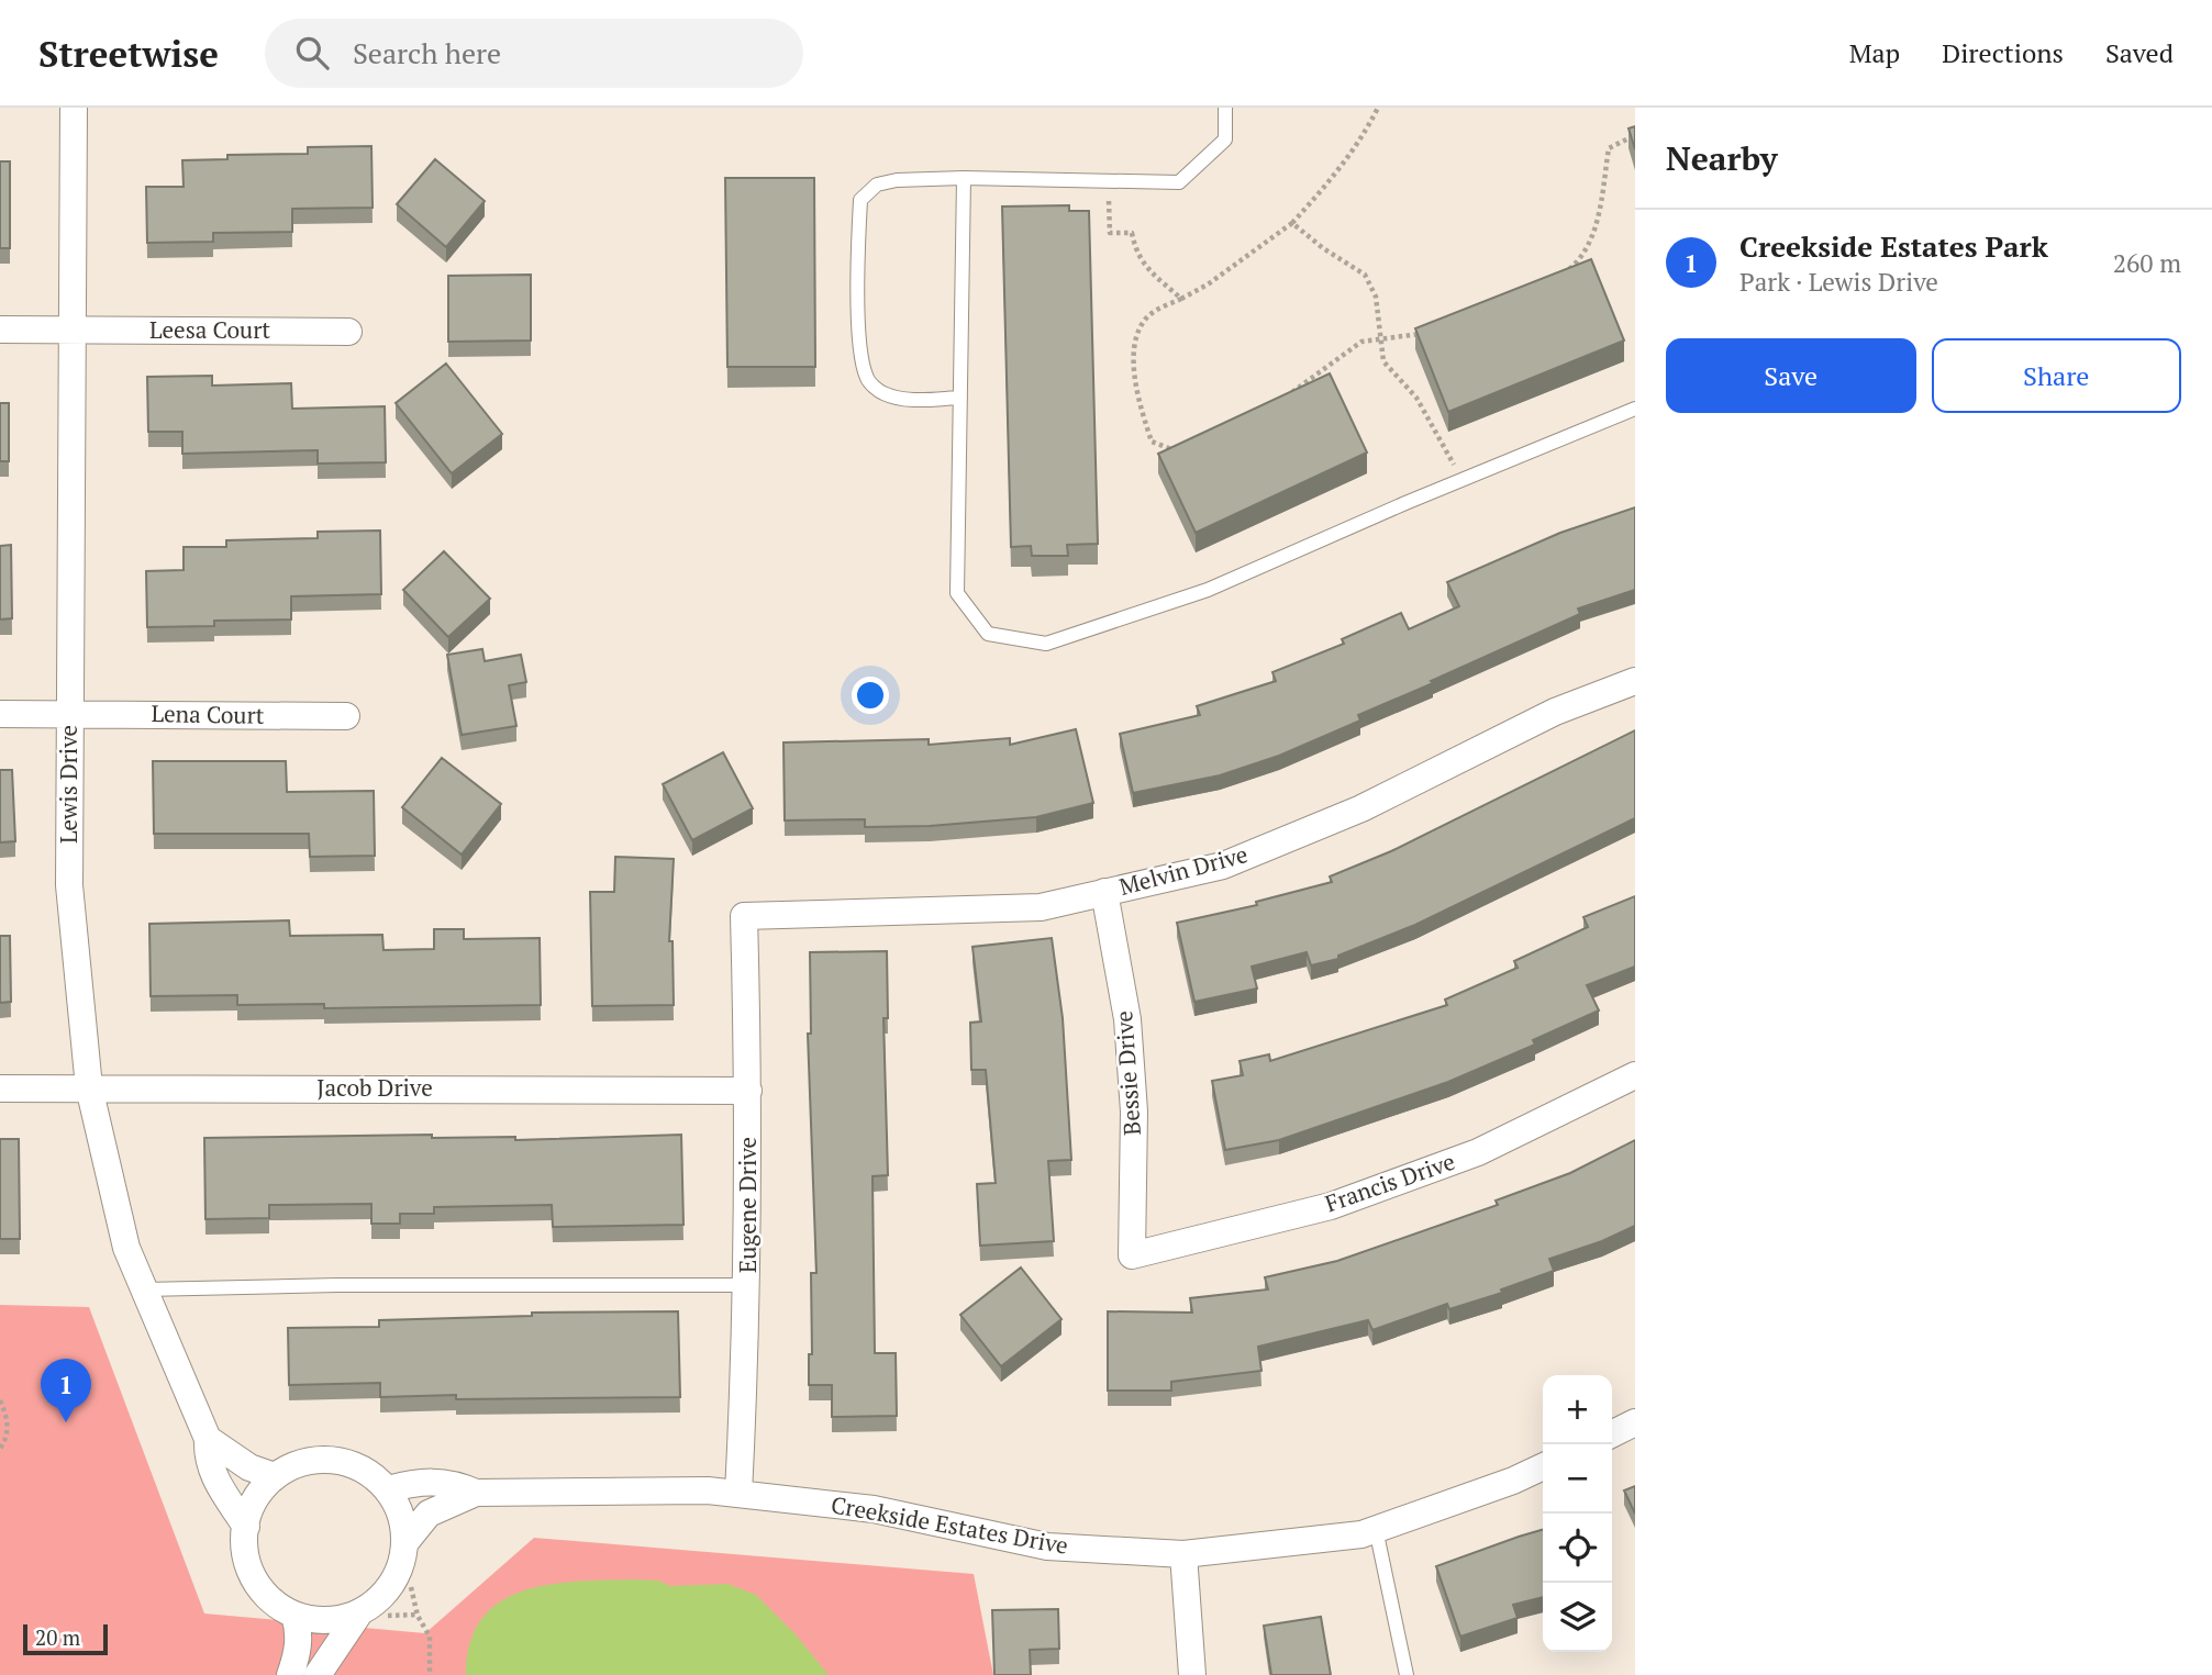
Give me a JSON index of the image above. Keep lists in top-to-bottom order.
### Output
{
  "streets": {
    "street": [
      "Leesa Court",
      "Lena Court",
      "Lewis Drive",
      "Melvin Drive",
      "Bessie Drive",
      "Jacob Drive",
      "Francis Drive",
      "Eugene Drive",
      "Creekside Estates Drive"
    ]
  },
  "crossings": [
    ["Leesa Court", "Lewis Drive"],
    ["Lena Court", "Lewis Drive"],
    ["Lewis Drive", "Jacob Drive"],
    ["Lewis Drive", "Creekside Estates Drive"],
    ["Melvin Drive", "Bessie Drive"],
    ["Melvin Drive", "Eugene Drive"],
    ["Bessie Drive", "Francis Drive"],
    ["Jacob Drive", "Eugene Drive"],
    ["Eugene Drive", "Creekside Estates Drive"]
  ],
  "scale_bar": "20 m",
  "page": {
    "header": "Streetwise",
    "search": "Search here",
    "nav": ["Map", "Directions", "Saved"],
    "heading": "Nearby",
    "list": [
      {
        "mark": "1",
        "name": "Creekside Estates Park",
        "note": "Park · Lewis Drive",
        "value": "260 m"
      }
    ],
    "buttons": ["Save", "Share"],
    "pins": "1",
    "map_buttons": ["+", "−"],
    "scale": "20 m"
  }
}
